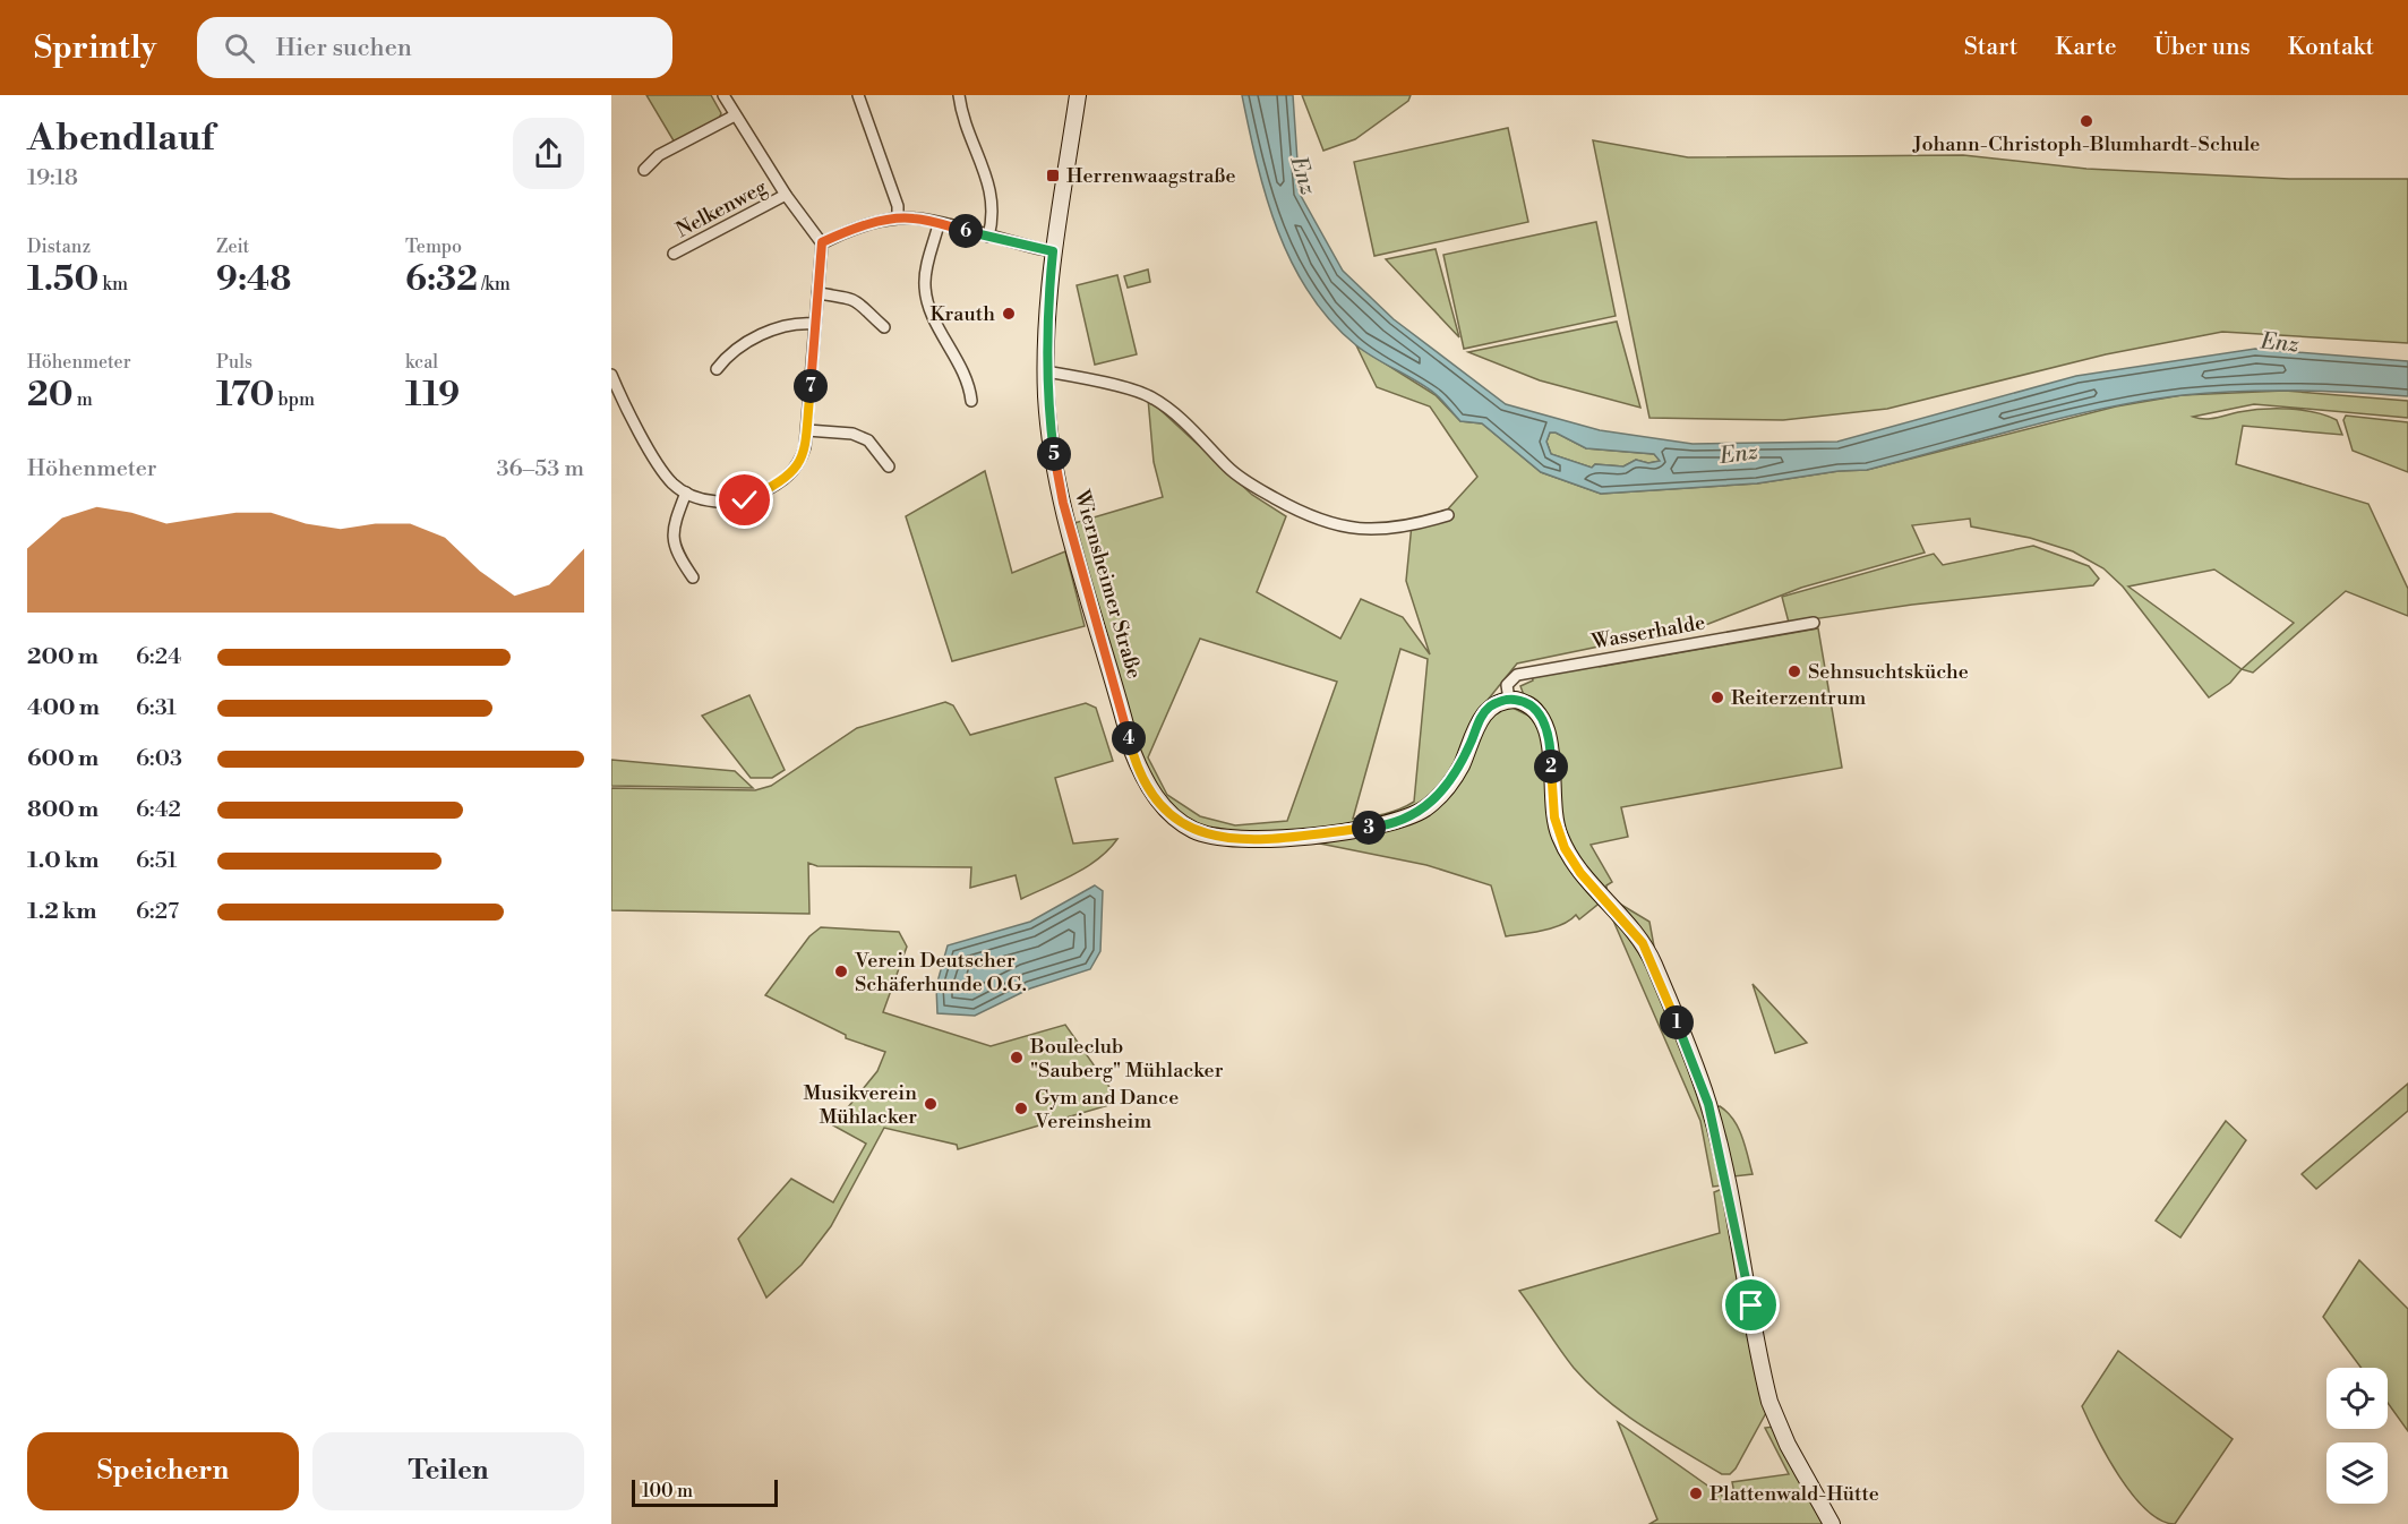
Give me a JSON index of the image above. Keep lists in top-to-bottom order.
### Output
{
  "streets": {
    "main road": ["Wiernsheimer Straße"],
    "street": ["Nelkenweg", "Wasserhalde"]
  },
  "crossings": [
    ["Wiernsheimer Straße", "Wasserhalde"]
  ],
  "water": ["Enz"],
  "places": {
    "other": [
      "Johann-Christoph-Blumhardt-Schule",
      "Krauth",
      "Sehnsuchtsküche",
      "Reiterzentrum",
      "Verein Deutscher Schäferhunde O.G.",
      "Bouleclub \"Sauberg\" Mühlacker",
      "Musikverein Mühlacker",
      "Gym and Dance Vereinsheim",
      "Plattenwald-Hütte"
    ],
    "transit": ["Herrenwaagstraße"]
  },
  "scale_bar": "100 m",
  "page": {
    "header": "Sprintly",
    "search": "Hier suchen",
    "nav": [
      "Start",
      "Karte",
      "Über uns",
      "Kontakt"
    ],
    "heading": ["Abendlauf", "19:18"],
    "stats": [
      ["Distanz", "1.50 km"],
      ["Zeit", "9:48"],
      ["Tempo", "6:32 /km"],
      ["Höhenmeter", "20 m"],
      ["Puls", "170 bpm"],
      ["kcal", "119"]
    ],
    "pins": [
      "6",
      "7",
      "5",
      "4",
      "2",
      "3",
      "1"
    ],
    "chart": ["Höhenmeter", "36–53 m"],
    "list": [
      {
        "name": "200 m",
        "note": "6:24"
      },
      {
        "name": "400 m",
        "note": "6:31"
      },
      {
        "name": "600 m",
        "note": "6:03"
      },
      {
        "name": "800 m",
        "note": "6:42"
      },
      {
        "name": "1.0 km",
        "note": "6:51"
      },
      {
        "name": "1.2 km",
        "note": "6:27"
      }
    ],
    "buttons": ["Speichern", "Teilen"],
    "scale": "100 m"
  }
}
